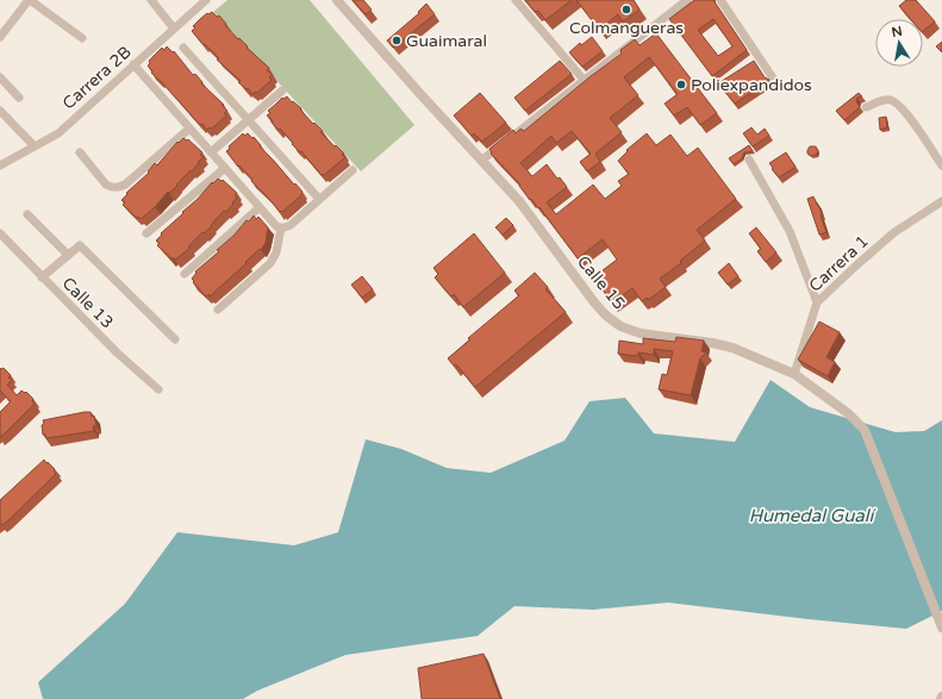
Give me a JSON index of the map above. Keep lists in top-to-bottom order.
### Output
{
  "streets": {
    "street": [
      "Carrera 2B",
      "Carrera 1",
      "Calle 15",
      "Calle 13"
    ]
  },
  "crossings": [
    ["Carrera 1", "Calle 15"]
  ],
  "water": ["Humedal Gualí"],
  "places": ["Colmangueras", "Guaimaral", "Poliexpandidos"],
  "north": "top"
}
